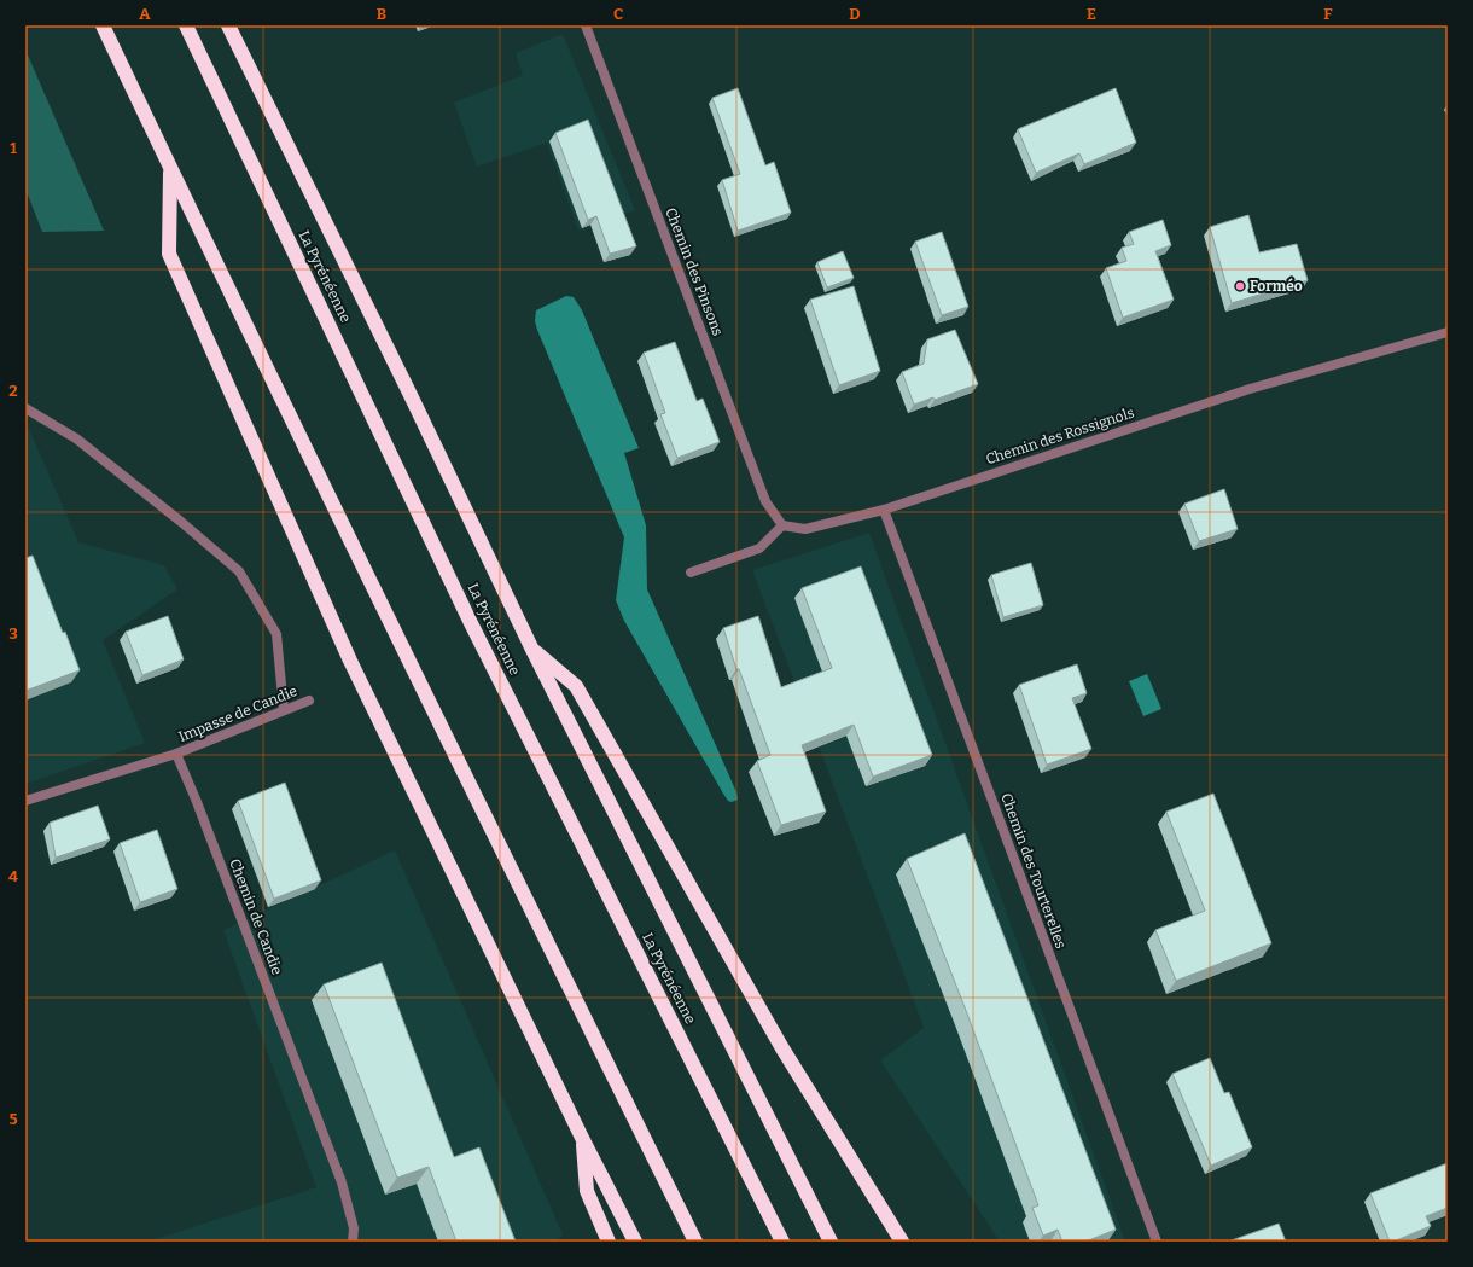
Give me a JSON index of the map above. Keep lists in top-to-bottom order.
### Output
{
  "streets": {
    "highway": ["La Pyrénéenne"],
    "street": [
      "Chemin des Pinsons",
      "Chemin des Rossignols",
      "Impasse de Candie",
      "Chemin des Tourterelles",
      "Chemin de Candie"
    ]
  },
  "crossings": [
    ["Chemin des Pinsons", "Chemin des Rossignols"],
    ["Chemin des Rossignols", "Chemin des Tourterelles"],
    ["Impasse de Candie", "Chemin de Candie"]
  ],
  "places": ["Forméo"],
  "grid": {
    "columns": [
      "A",
      "B",
      "C",
      "D",
      "E",
      "F"
    ],
    "rows": [
      "1",
      "2",
      "3",
      "4",
      "5"
    ]
  }
}
